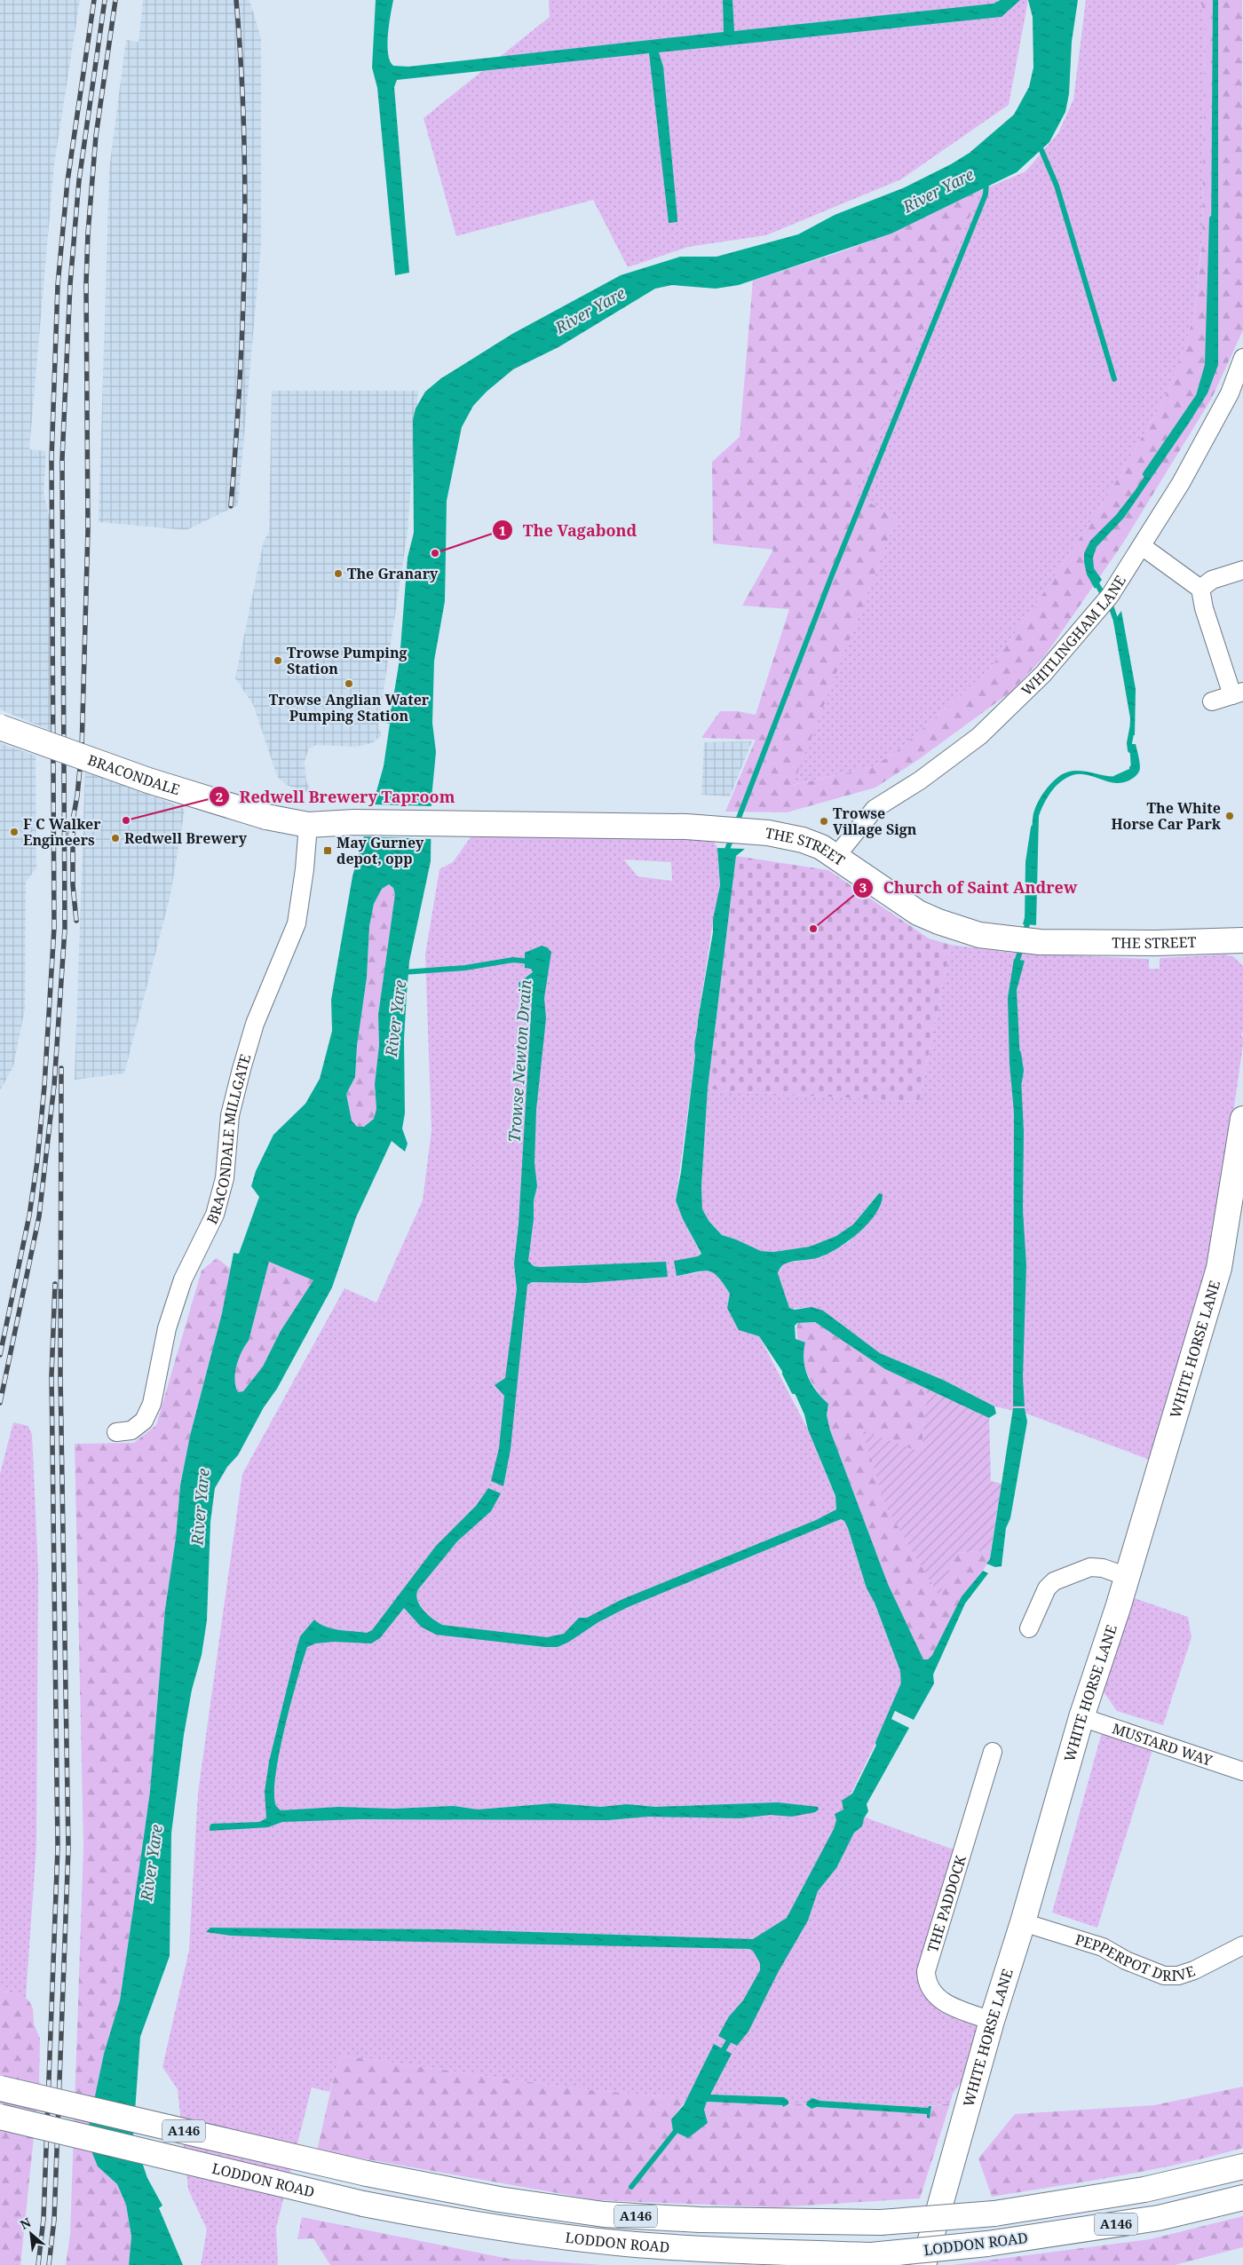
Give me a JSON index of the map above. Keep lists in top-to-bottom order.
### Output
{
  "streets": {
    "main road": [
      "BRACONDALE",
      "THE STREET",
      "WHITE HORSE LANE",
      "A146",
      "LODDON ROAD"
    ],
    "street": [
      "WHITLINGHAM LANE",
      "BRACONDALE MILLGATE",
      "MUSTARD WAY",
      "THE PADDOCK",
      "PEPPERPOT DRIVE"
    ]
  },
  "crossings": [
    ["WHITLINGHAM LANE", "THE STREET"],
    ["BRACONDALE", "THE STREET"],
    ["BRACONDALE", "BRACONDALE MILLGATE"],
    ["WHITE HORSE LANE", "MUSTARD WAY"],
    ["WHITE HORSE LANE", "THE PADDOCK"],
    ["WHITE HORSE LANE", "PEPPERPOT DRIVE"]
  ],
  "water": ["River Yare", "Trowse Newton Drain"],
  "places": {
    "other": [
      "The Vagabond",
      "The Granary",
      "Trowse Pumping Station",
      "Trowse Anglian Water Pumping Station",
      "The White Horse Car Park",
      "Redwell Brewery Taproom",
      "Trowse Village Sign",
      "F C Walker Engineers",
      "Redwell Brewery",
      "Church of Saint Andrew"
    ],
    "transit": ["May Gurney depot, opp"]
  },
  "north": "top left"
}
